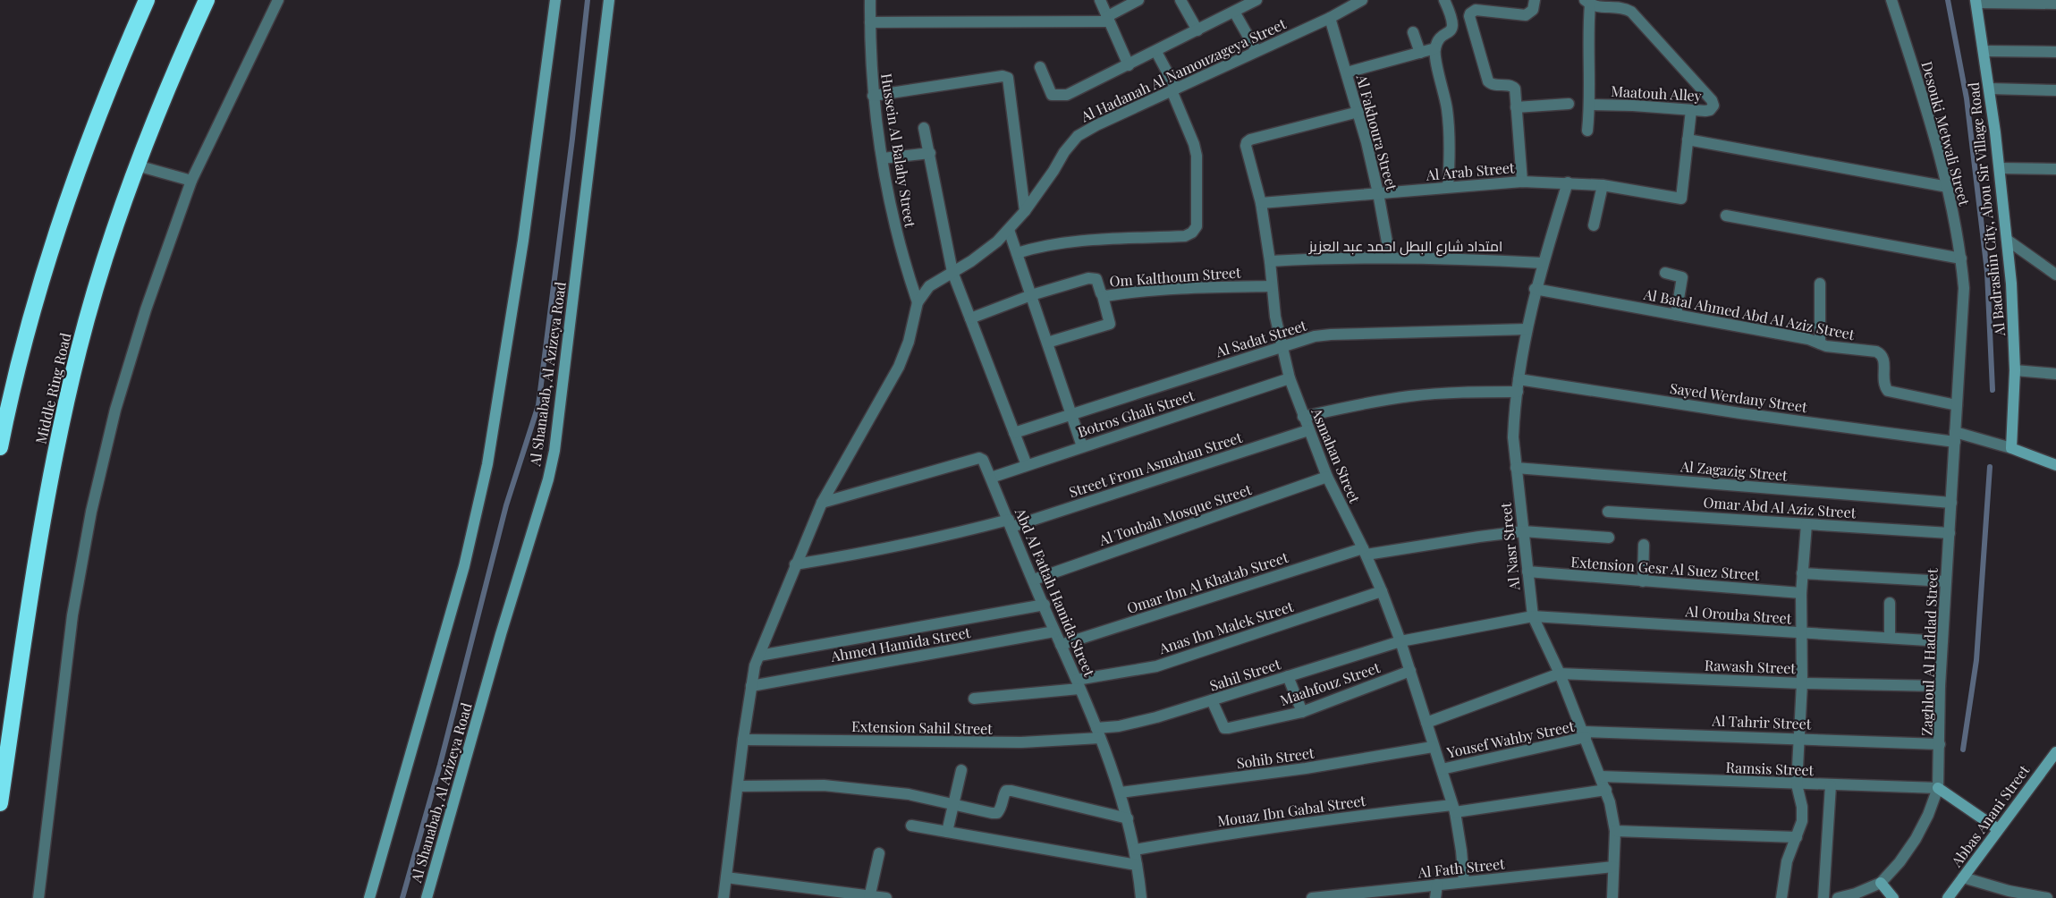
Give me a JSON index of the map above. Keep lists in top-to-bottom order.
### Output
{
  "streets": {
    "highway": ["Middle Ring Road"],
    "street": [
      "Al Hadanah Al Namouzageya Street",
      "Maatouh Alley",
      "Al Fakhoura Street",
      "Desouki Metwali Street",
      "Hussein Al Balahy Street",
      "Al Arab Street",
      "Al Badrashin City, Abou Sir Village Road",
      "امتداد شارع البطل احمد عبد العزيز",
      "Om Kalthoum Street",
      "Al Batal Ahmed Abd Al Aziz Street",
      "Al Sadat Street",
      "Al Shanabab, Al Azizeya Road",
      "Sayed Werdany Street",
      "Botros Ghali Street",
      "Asmahan Street",
      "Street From Asmahan Street",
      "Al Zagazig Street",
      "Omar Abd Al Aziz Street",
      "Al Toubah Mosque Street",
      "Al Nasr Street",
      "Extension Gesr Al Suez Street",
      "Omar Ibn Al Khatab Street",
      "Abd Al Fattah Hamida Street",
      "Al Orouba Street",
      "Anas Ibn Malek Street",
      "Ahmed Hamida Street",
      "Zaghloul Al Haddad Street",
      "Rawash Street",
      "Sahil Street",
      "Maahfouz Street",
      "Al Tahrir Street",
      "Extension Sahil Street",
      "Yousef Wahby Street",
      "Sohib Street",
      "Ramsis Street",
      "Mouaz Ibn Gabal Street",
      "Abbas Anani Street",
      "Al Fath Street"
    ]
  },
  "crossings": [
    ["Al Hadanah Al Namouzageya Street", "Al Fakhoura Street"],
    ["Al Hadanah Al Namouzageya Street", "Hussein Al Balahy Street"],
    ["Al Hadanah Al Namouzageya Street", "Street From Asmahan Street"],
    ["Al Hadanah Al Namouzageya Street", "Abd Al Fattah Hamida Street"],
    ["Al Hadanah Al Namouzageya Street", "Ahmed Hamida Street"],
    ["Al Hadanah Al Namouzageya Street", "Extension Sahil Street"],
    ["Al Fakhoura Street", "Al Arab Street"],
    ["Al Fakhoura Street", "امتداد شارع البطل احمد عبد العزيز"],
    ["Al Fakhoura Street", "Asmahan Street"],
    ["Desouki Metwali Street", "Al Batal Ahmed Abd Al Aziz Street"],
    ["Desouki Metwali Street", "Zaghloul Al Haddad Street"],
    ["Al Arab Street", "Asmahan Street"],
    ["Al Arab Street", "Al Nasr Street"],
    ["Al Badrashin City, Abou Sir Village Road", "Sayed Werdany Street"],
    ["امتداد شارع البطل احمد عبد العزيز", "Asmahan Street"],
    ["امتداد شارع البطل احمد عبد العزيز", "Al Nasr Street"],
    ["Om Kalthoum Street", "Asmahan Street"],
    ["Al Batal Ahmed Abd Al Aziz Street", "Al Nasr Street"],
    ["Al Batal Ahmed Abd Al Aziz Street", "Zaghloul Al Haddad Street"],
    ["Al Sadat Street", "Asmahan Street"],
    ["Al Sadat Street", "Al Nasr Street"],
    ["Sayed Werdany Street", "Al Nasr Street"],
    ["Sayed Werdany Street", "Zaghloul Al Haddad Street"],
    ["Botros Ghali Street", "Asmahan Street"],
    ["Botros Ghali Street", "Abd Al Fattah Hamida Street"],
    ["Asmahan Street", "Street From Asmahan Street"],
    ["Asmahan Street", "Al Toubah Mosque Street"],
    ["Asmahan Street", "Omar Ibn Al Khatab Street"],
    ["Asmahan Street", "Al Orouba Street"],
    ["Asmahan Street", "Anas Ibn Malek Street"],
    ["Asmahan Street", "Sahil Street"],
    ["Asmahan Street", "Maahfouz Street"],
    ["Asmahan Street", "Yousef Wahby Street"],
    ["Asmahan Street", "Sohib Street"],
    ["Asmahan Street", "Mouaz Ibn Gabal Street"],
    ["Asmahan Street", "Al Fath Street"],
    ["Street From Asmahan Street", "Abd Al Fattah Hamida Street"],
    ["Al Zagazig Street", "Al Nasr Street"],
    ["Al Zagazig Street", "Zaghloul Al Haddad Street"],
    ["Omar Abd Al Aziz Street", "Zaghloul Al Haddad Street"],
    ["Al Toubah Mosque Street", "Abd Al Fattah Hamida Street"],
    ["Al Nasr Street", "Extension Gesr Al Suez Street"],
    ["Al Nasr Street", "Omar Ibn Al Khatab Street"],
    ["Al Nasr Street", "Al Orouba Street"],
    ["Al Nasr Street", "Rawash Street"],
    ["Al Nasr Street", "Al Tahrir Street"],
    ["Al Nasr Street", "Yousef Wahby Street"],
    ["Al Nasr Street", "Ramsis Street"],
    ["Al Nasr Street", "Mouaz Ibn Gabal Street"],
    ["Al Nasr Street", "Al Fath Street"],
    ["Omar Ibn Al Khatab Street", "Abd Al Fattah Hamida Street"],
    ["Abd Al Fattah Hamida Street", "Anas Ibn Malek Street"],
    ["Abd Al Fattah Hamida Street", "Ahmed Hamida Street"],
    ["Abd Al Fattah Hamida Street", "Sahil Street"],
    ["Abd Al Fattah Hamida Street", "Extension Sahil Street"],
    ["Abd Al Fattah Hamida Street", "Sohib Street"],
    ["Abd Al Fattah Hamida Street", "Mouaz Ibn Gabal Street"],
    ["Al Orouba Street", "Zaghloul Al Haddad Street"],
    ["Al Orouba Street", "Sahil Street"],
    ["Zaghloul Al Haddad Street", "Rawash Street"],
    ["Zaghloul Al Haddad Street", "Al Tahrir Street"],
    ["Zaghloul Al Haddad Street", "Ramsis Street"],
    ["Sahil Street", "Maahfouz Street"],
    ["Sahil Street", "Extension Sahil Street"],
    ["Al Tahrir Street", "Yousef Wahby Street"]
  ]
}
